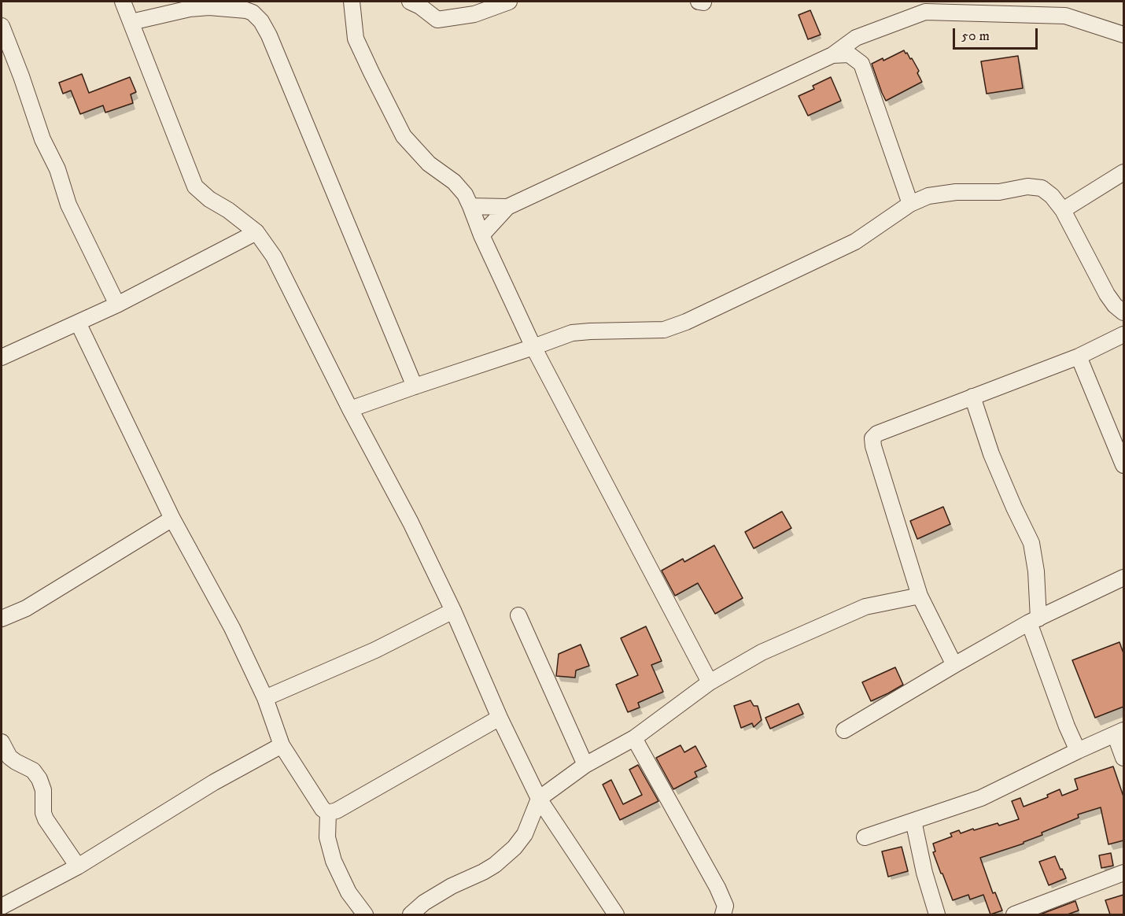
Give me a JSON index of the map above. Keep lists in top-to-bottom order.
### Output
{
  "scale_bar": "50 m"
}
